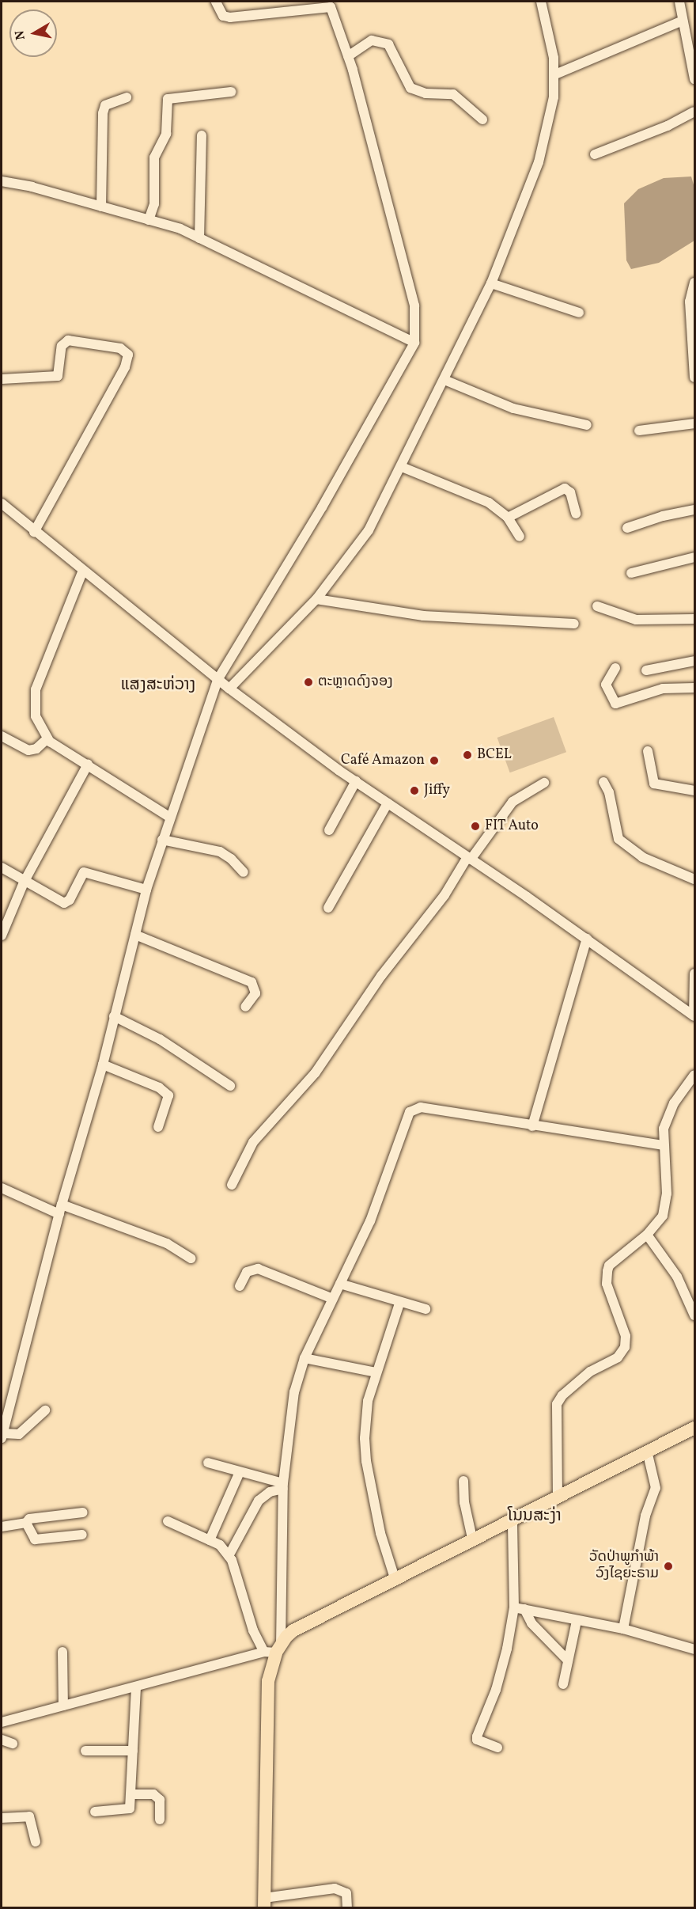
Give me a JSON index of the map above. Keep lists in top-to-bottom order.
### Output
{
  "districts": ["ແສງສະຫ່ວາງ", "ໂນນສະງ່າ"],
  "places": [
    "ຕະຫຼາດດົງຈອງ",
    "BCEL",
    "Café Amazon",
    "Jiffy",
    "FIT Auto",
    "ວັດປ່າພູກຳພ້າ ວົງໄຊຍະຣາມ"
  ],
  "north": "left"
}
